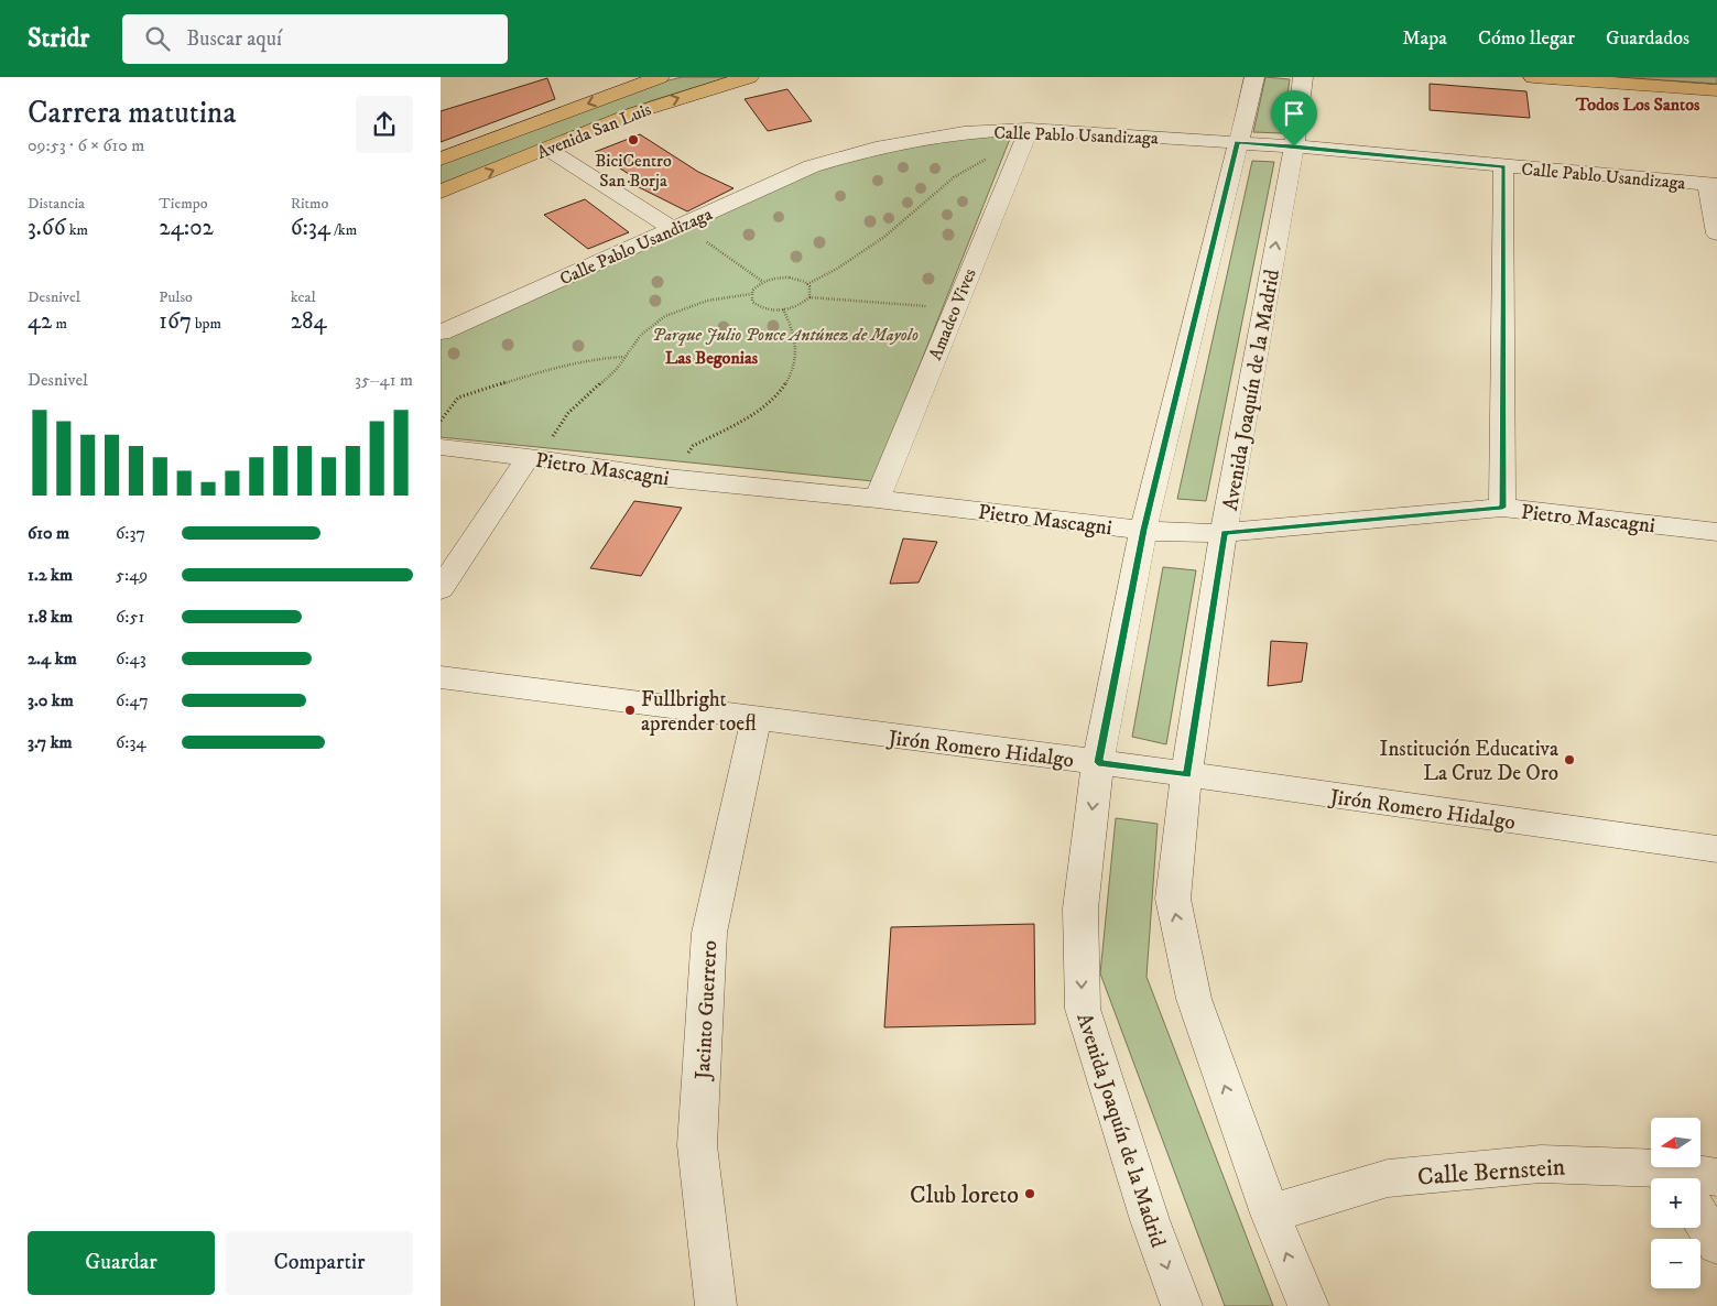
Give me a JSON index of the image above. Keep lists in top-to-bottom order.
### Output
{
  "streets": {
    "main road": ["Avenida San Luis"],
    "street": [
      "Calle Pablo Usandizaga",
      "Amadeo Vives",
      "Avenida Joaquín de la Madrid",
      "Pietro Mascagni",
      "Jirón Romero Hidalgo",
      "Jacinto Guerrero",
      "Calle Bernstein"
    ]
  },
  "crossings": [
    ["Calle Pablo Usandizaga", "Amadeo Vives"],
    ["Calle Pablo Usandizaga", "Avenida Joaquín de la Madrid"],
    ["Amadeo Vives", "Pietro Mascagni"],
    ["Avenida Joaquín de la Madrid", "Pietro Mascagni"],
    ["Avenida Joaquín de la Madrid", "Jirón Romero Hidalgo"],
    ["Avenida Joaquín de la Madrid", "Calle Bernstein"],
    ["Jirón Romero Hidalgo", "Jacinto Guerrero"]
  ],
  "districts": ["Todos Los Santos", "Las Begonias"],
  "parks": ["Parque Julio Ponce Antúnez de Mayolo"],
  "places": [
    "BiciCentro San Borja",
    "Fullbright aprender toefl",
    "Institución Educativa La Cruz De Oro",
    "Club loreto"
  ],
  "north": "left",
  "page": {
    "header": "Stridr",
    "search": "Buscar aquí",
    "nav": ["Mapa", "Cómo llegar", "Guardados"],
    "heading": ["Carrera matutina", "09:53 · 6 × 610 m"],
    "stats": [
      ["Distancia", "3.66 km"],
      ["Tiempo", "24:02"],
      ["Ritmo", "6:34 /km"],
      ["Desnivel", "42 m"],
      ["Pulso", "167 bpm"],
      ["kcal", "284"]
    ],
    "chart": ["Desnivel", "35–41 m"],
    "list": [
      {
        "name": "610 m",
        "note": "6:37"
      },
      {
        "name": "1.2 km",
        "note": "5:49"
      },
      {
        "name": "1.8 km",
        "note": "6:51"
      },
      {
        "name": "2.4 km",
        "note": "6:43"
      },
      {
        "name": "3.0 km",
        "note": "6:47"
      },
      {
        "name": "3.7 km",
        "note": "6:34"
      }
    ],
    "map_buttons": ["+", "−"],
    "buttons": ["Guardar", "Compartir"]
  }
}
